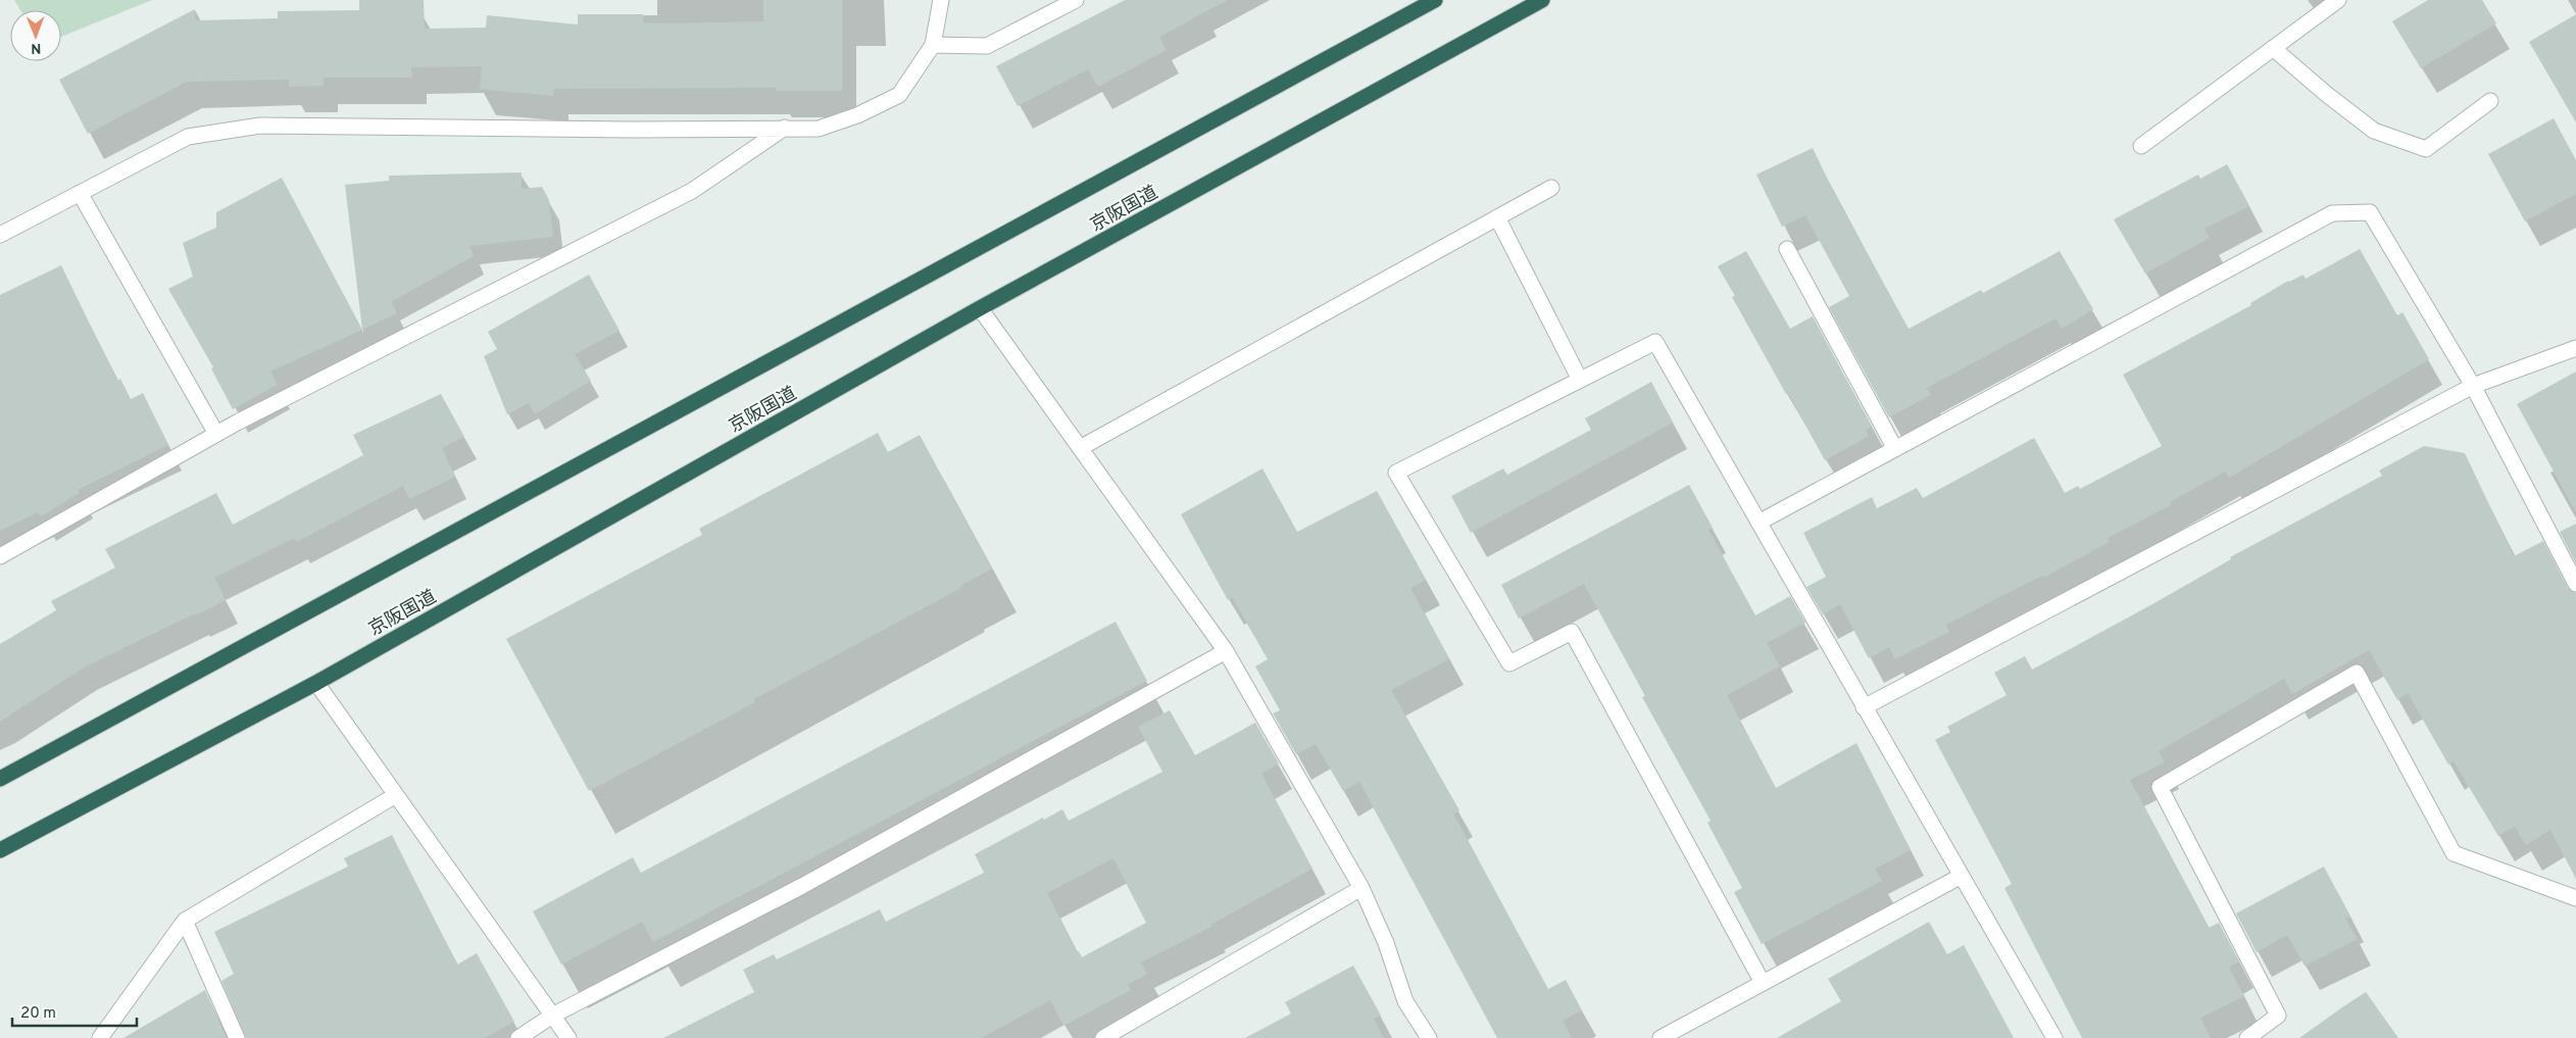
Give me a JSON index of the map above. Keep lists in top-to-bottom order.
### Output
{
  "streets": {
    "highway": ["京阪国道"]
  },
  "scale_bar": "20 m",
  "north": "bottom"
}
